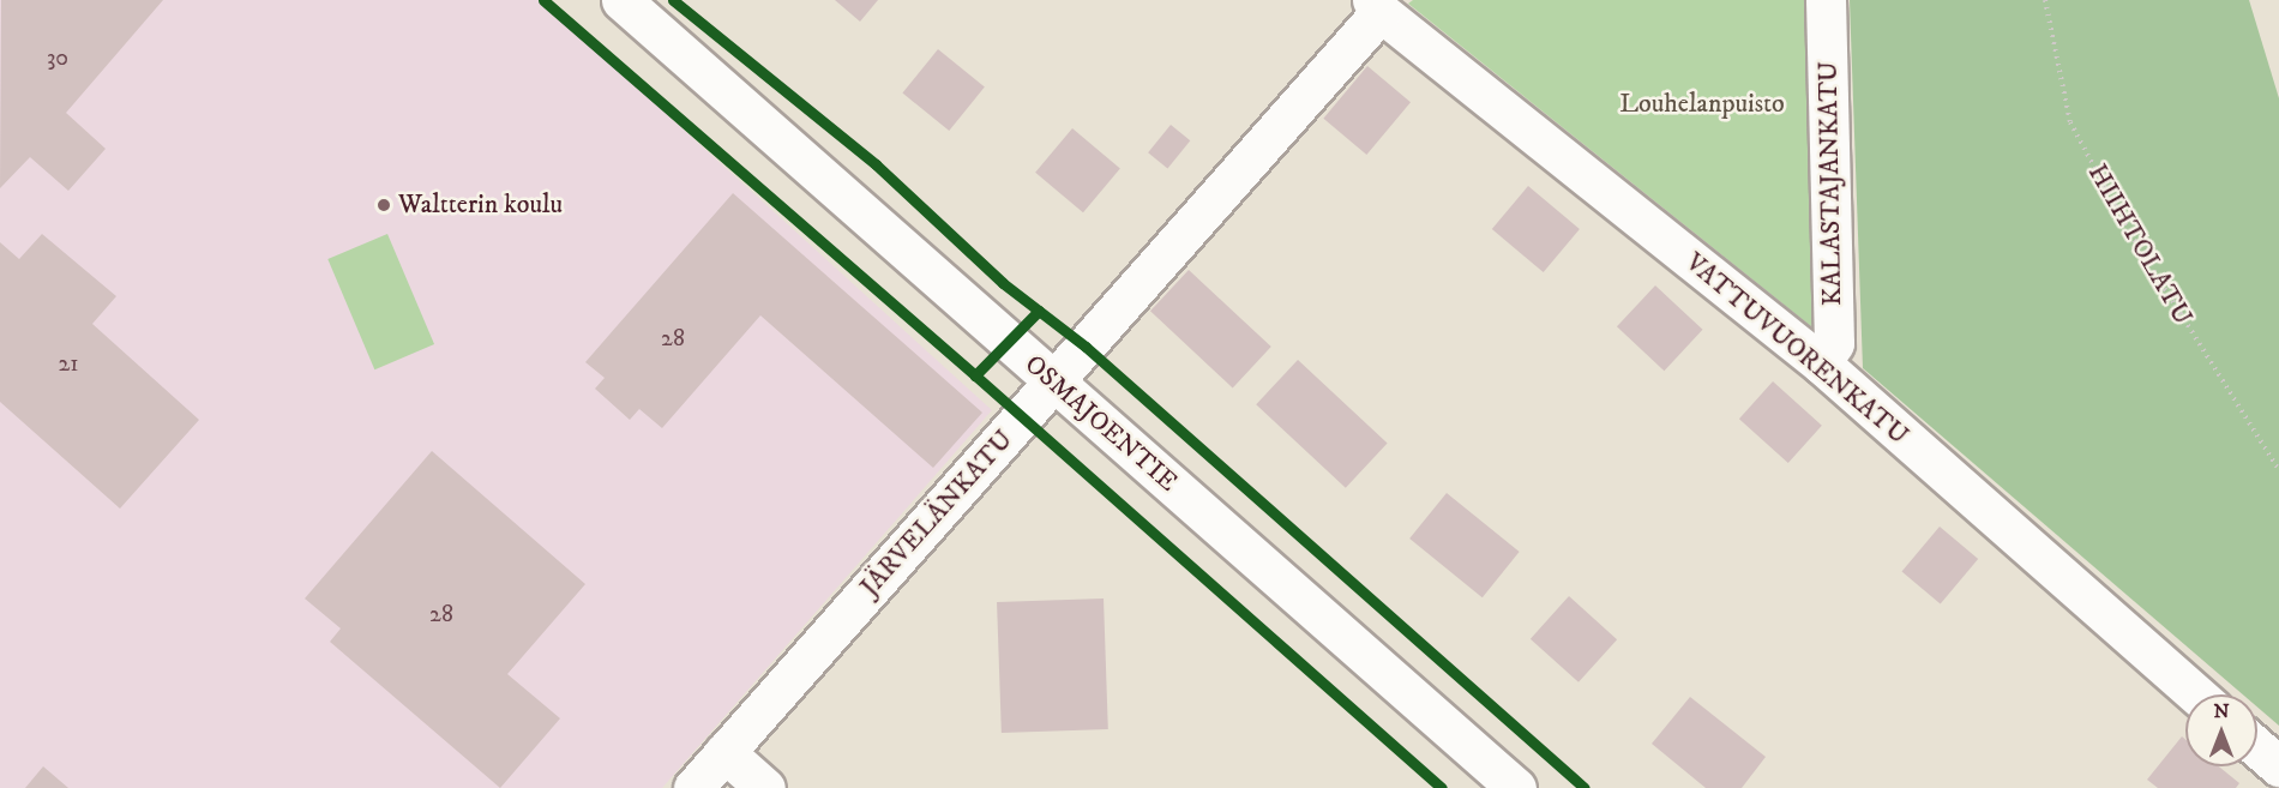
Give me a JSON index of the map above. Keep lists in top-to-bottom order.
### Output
{
  "streets": {
    "street": [
      "KALASTAJANKATU",
      "VATTUVUORENKATU",
      "OSMAJOENTIE",
      "JÄRVELÄNKATU"
    ],
    "path": ["HIIHTOLATU"]
  },
  "crossings": [
    ["KALASTAJANKATU", "VATTUVUORENKATU"],
    ["VATTUVUORENKATU", "JÄRVELÄNKATU"],
    ["OSMAJOENTIE", "JÄRVELÄNKATU"]
  ],
  "parks": ["Louhelanpuisto"],
  "places": ["Waltterin koulu"],
  "house_numbers": [
    "30",
    "28",
    "21",
    "28"
  ],
  "north": "top"
}
